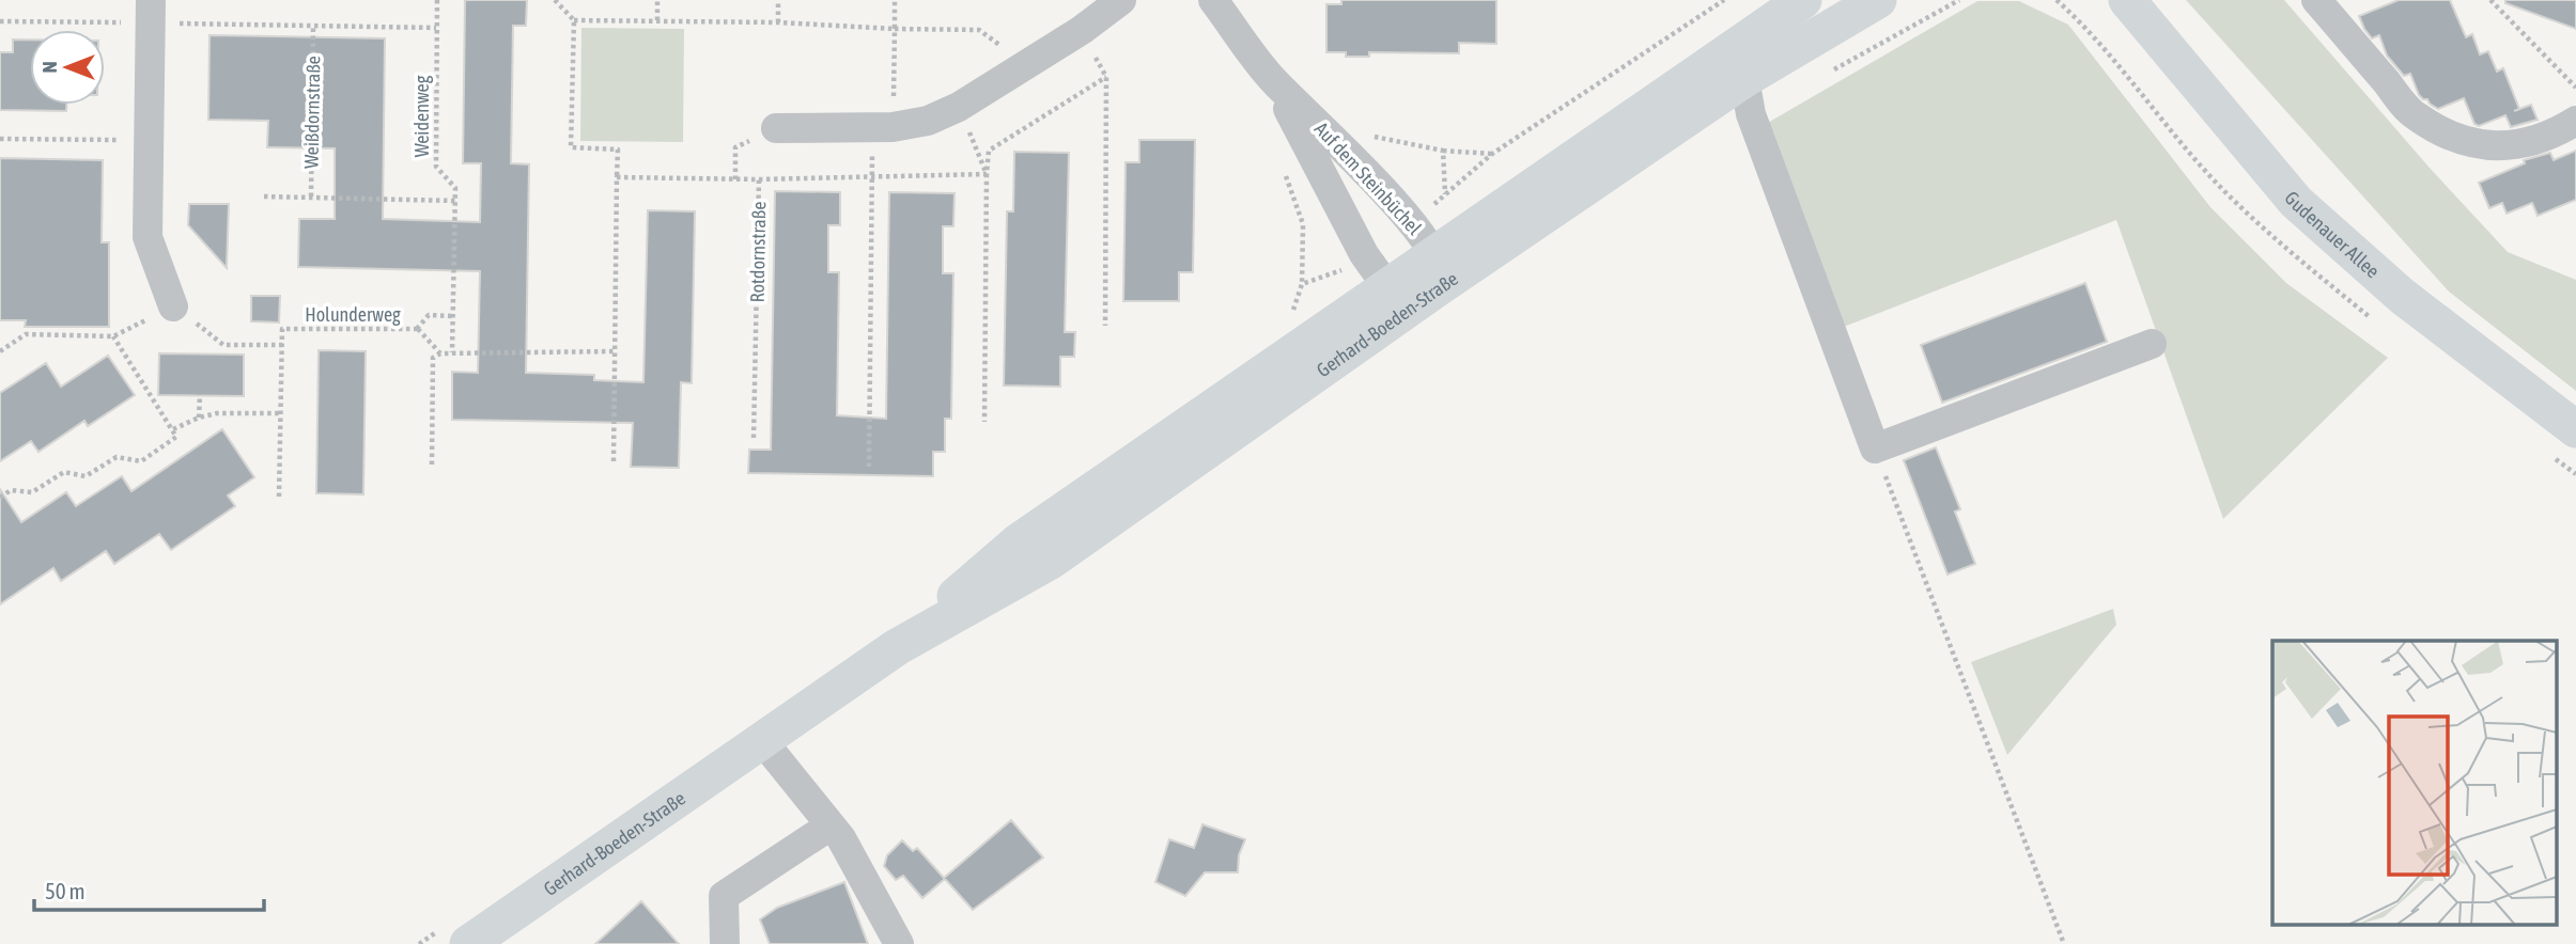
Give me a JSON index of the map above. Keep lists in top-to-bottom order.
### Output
{
  "streets": {
    "main road": ["Gudenauer Allee", "Gerhard-Boeden-Straße"],
    "street": ["Auf dem Steinbüchel"],
    "path": [
      "Weißdornstraße",
      "Weidenweg",
      "Rotdornstraße",
      "Holunderweg"
    ]
  },
  "crossings": [
    ["Auf dem Steinbüchel", "Gerhard-Boeden-Straße"]
  ],
  "scale_bar": "50 m",
  "north": "left"
}
